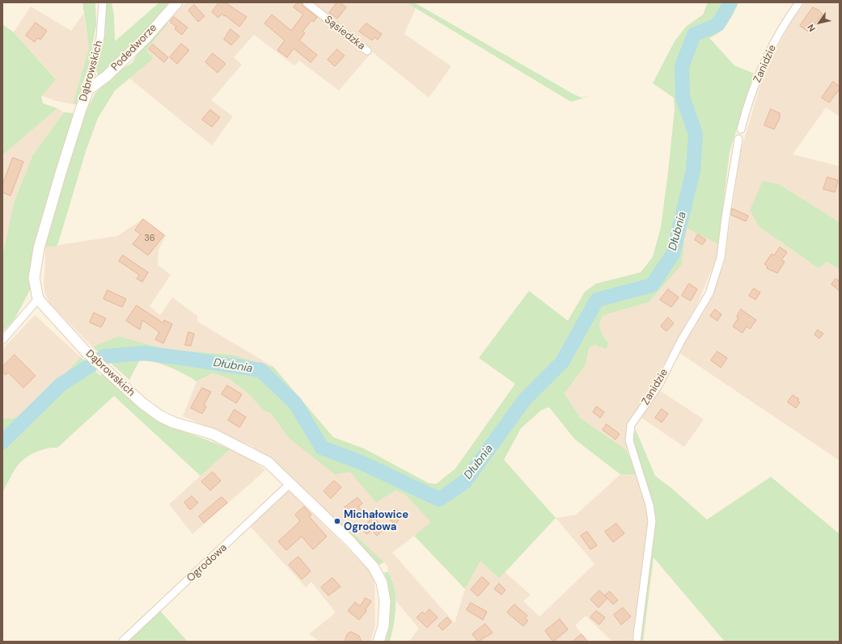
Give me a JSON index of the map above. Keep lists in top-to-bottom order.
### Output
{
  "streets": {
    "street": [
      "Sąsiedzka",
      "Podedworze",
      "Zanidzie",
      "Dąbrowskich",
      "Ogrodowa"
    ]
  },
  "crossings": [
    ["Podedworze", "Dąbrowskich"],
    ["Dąbrowskich", "Ogrodowa"]
  ],
  "water": ["Dłubnia"],
  "places": ["Michałowice Ogrodowa"],
  "house_numbers": ["36"],
  "north": "bottom left"
}
